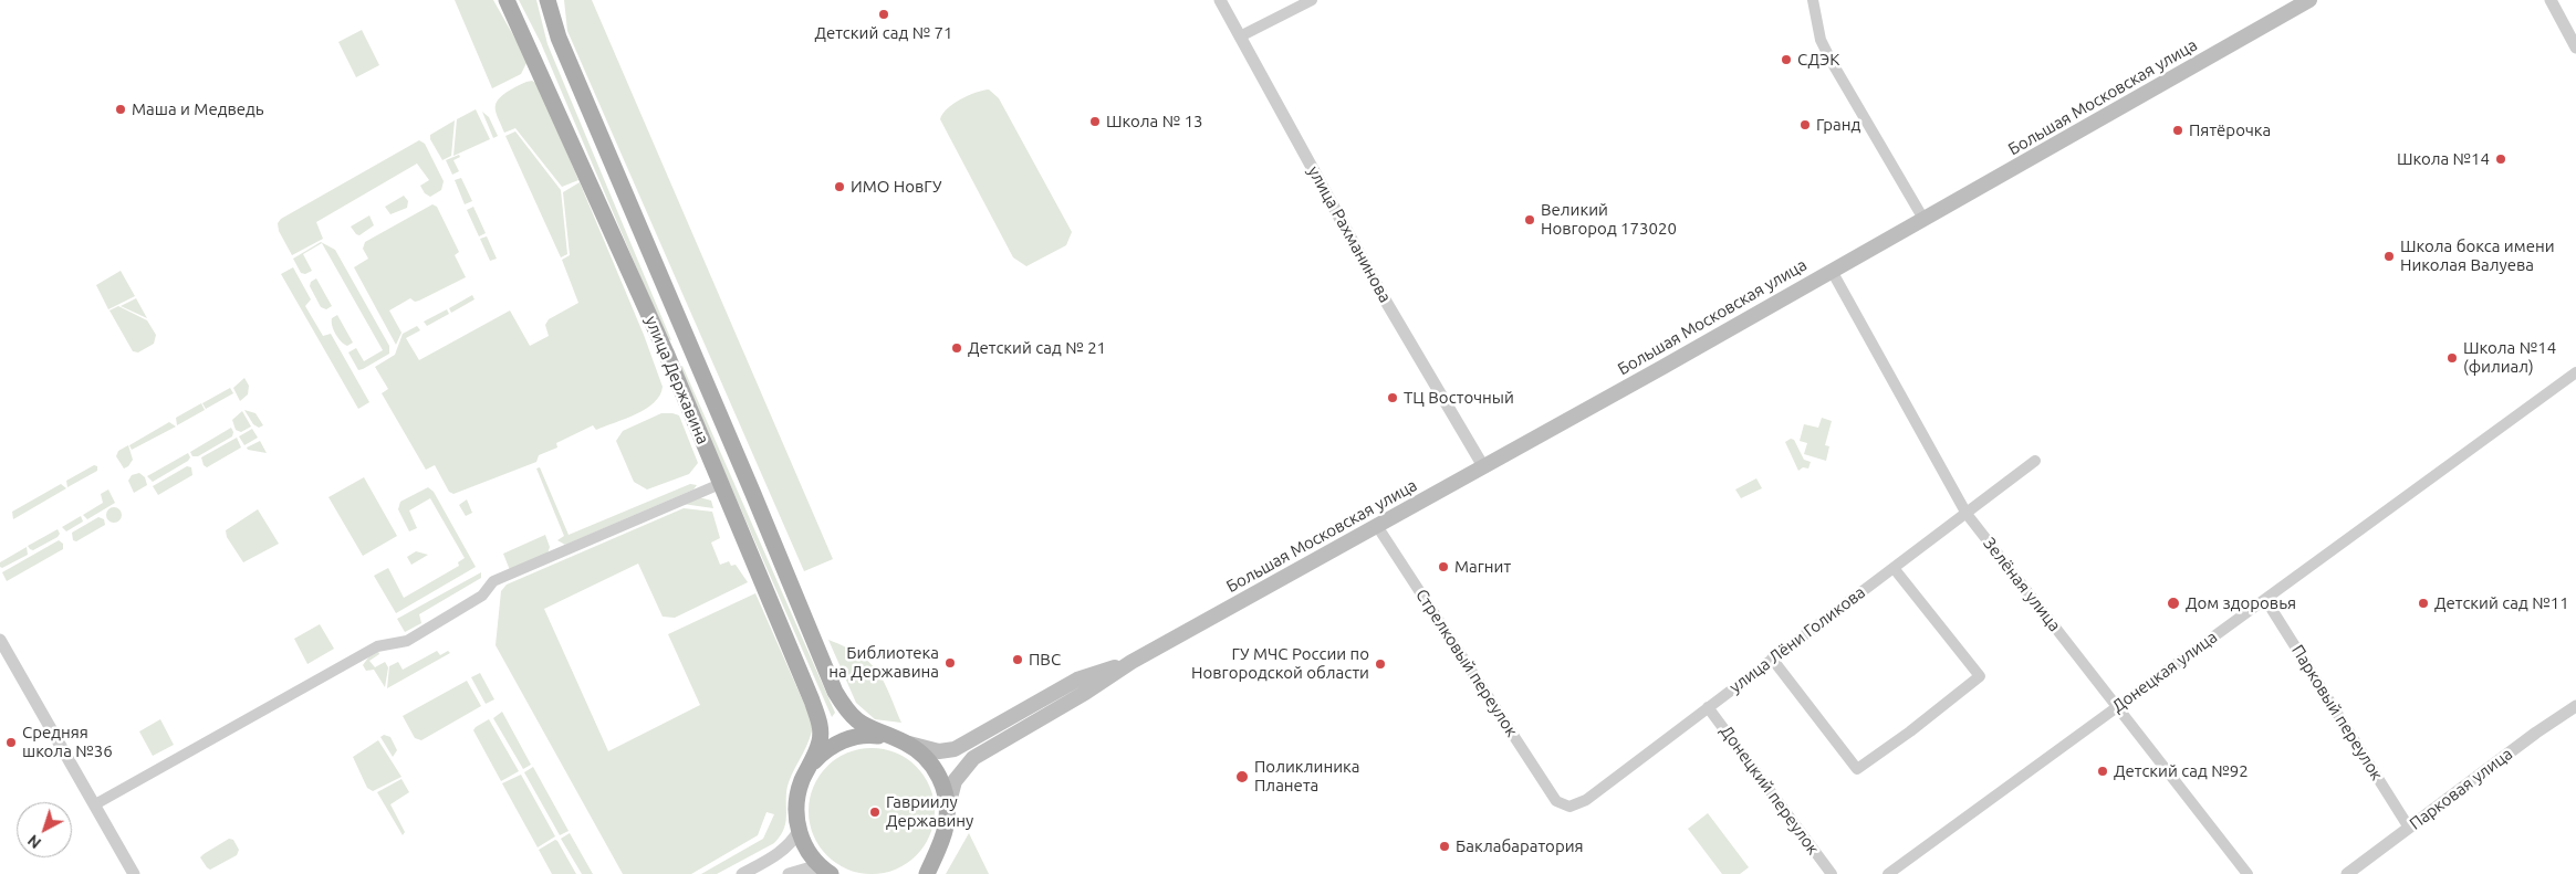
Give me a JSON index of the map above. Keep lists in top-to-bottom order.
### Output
{
  "streets": {
    "main road": ["Большая Московская улица", "улица Державина"],
    "street": [
      "улица Рахманинова",
      "Зелёная улица",
      "улица Лёни Голикова",
      "Стрелковый переулок",
      "Донецкая улица",
      "Парковый переулок",
      "Парковая улица",
      "Донецкий переулок"
    ]
  },
  "crossings": [
    ["Большая Московская улица", "улица Рахманинова"],
    ["Большая Московская улица", "улица Державина"],
    ["Большая Московская улица", "Зелёная улица"],
    ["Большая Московская улица", "Стрелковый переулок"],
    ["Зелёная улица", "улица Лёни Голикова"],
    ["Зелёная улица", "Донецкая улица"],
    ["улица Лёни Голикова", "Стрелковый переулок"],
    ["улица Лёни Голикова", "Донецкий переулок"],
    ["Донецкая улица", "Парковый переулок"],
    ["Парковый переулок", "Парковая улица"]
  ],
  "places": [
    "Детский сад № 71",
    "СДЭК",
    "Маша и Медведь",
    "Школа № 13",
    "Гранд",
    "Пятёрочка",
    "Школа №14",
    "ИМО НовГУ",
    "Великий Новгород 173020",
    "Школа бокса имени Николая Валуева",
    "Детский сад № 21",
    "Школа №14 (филиал)",
    "ТЦ Восточный",
    "Магнит",
    "Дом здоровья",
    "Детский сад №11",
    "ПВС",
    "Библиотека на Державина",
    "ГУ МЧС России по Новгородской области",
    "Средняя школа №36",
    "Детский сад №92",
    "Поликлиника Планета",
    "Гавриилу Державину",
    "Баклабаратория"
  ],
  "north": "bottom left"
}
